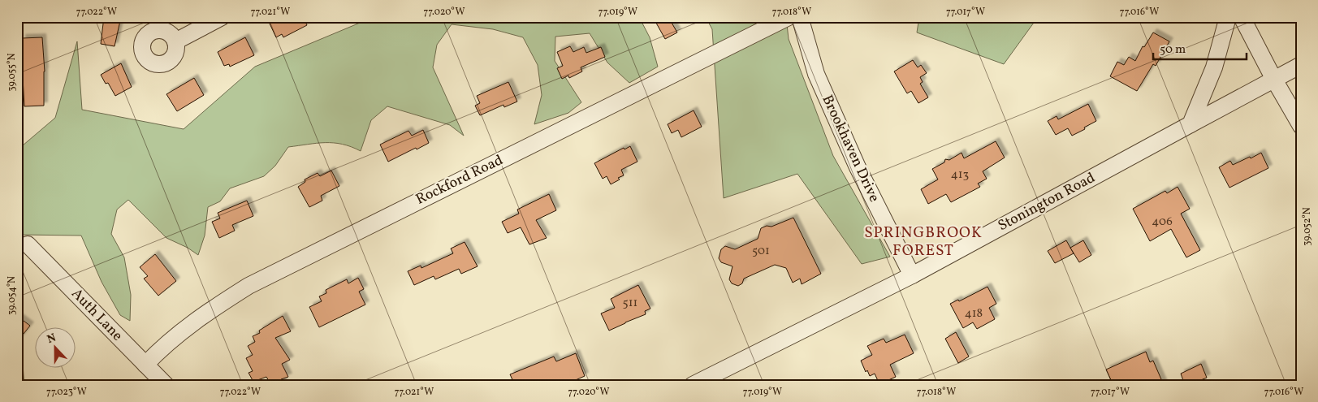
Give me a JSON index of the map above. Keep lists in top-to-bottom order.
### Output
{
  "streets": {
    "street": [
      "Brookhaven Drive",
      "Rockford Road",
      "Stonington Road",
      "Auth Lane"
    ]
  },
  "crossings": [
    ["Brookhaven Drive", "Stonington Road"],
    ["Rockford Road", "Auth Lane"]
  ],
  "districts": ["SPRINGBROOK FOREST"],
  "house_numbers": [
    "413",
    "406",
    "501",
    "511",
    "418"
  ],
  "scale_bar": "50 m",
  "north": "top",
  "coordinates": [
    "77.022°W",
    "77.021°W",
    "77.020°W",
    "77.019°W",
    "77.018°W",
    "77.017°W",
    "77.016°W",
    "39.055°N",
    "39.052°N",
    "39.054°N",
    "77.023°W"
  ]
}
